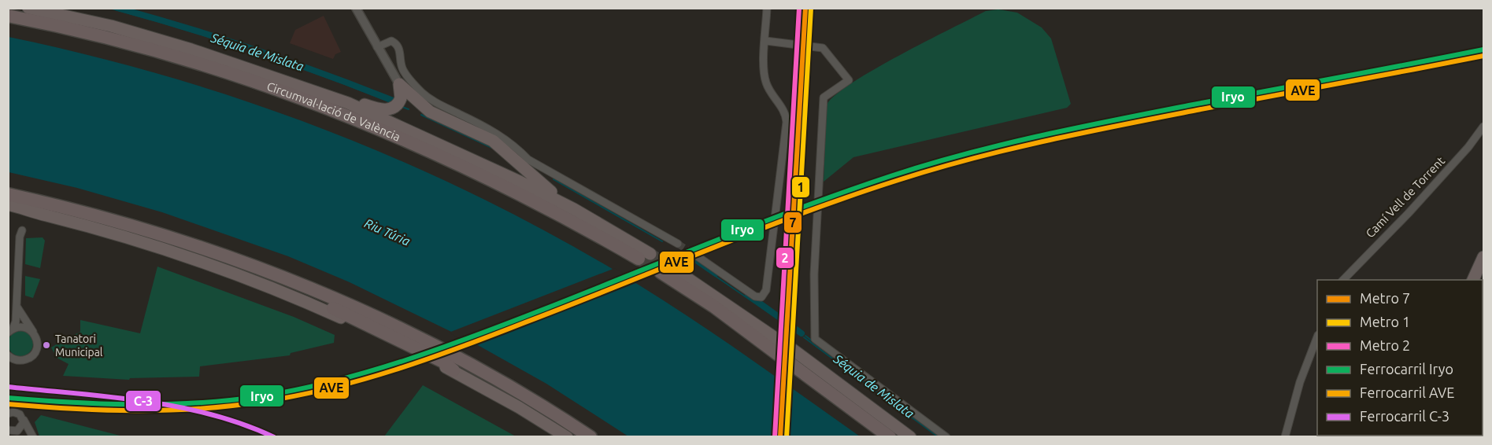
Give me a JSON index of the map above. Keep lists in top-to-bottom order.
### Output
{
  "streets": {
    "highway": ["Circumval·lació de València"],
    "street": ["Camí Vell de Torrent"]
  },
  "water": ["Séquia de Mislata", "Riu Túria"],
  "places": ["Tanatori Municipal"],
  "lines": [
    "metro line 7",
    "metro line 1",
    "metro line 2",
    "rail line Iryo",
    "rail line AVE",
    "rail line C-3"
  ],
  "legend": [
    "Metro 7",
    "Metro 1",
    "Metro 2",
    "Ferrocarril Iryo",
    "Ferrocarril AVE",
    "Ferrocarril C-3"
  ]
}
